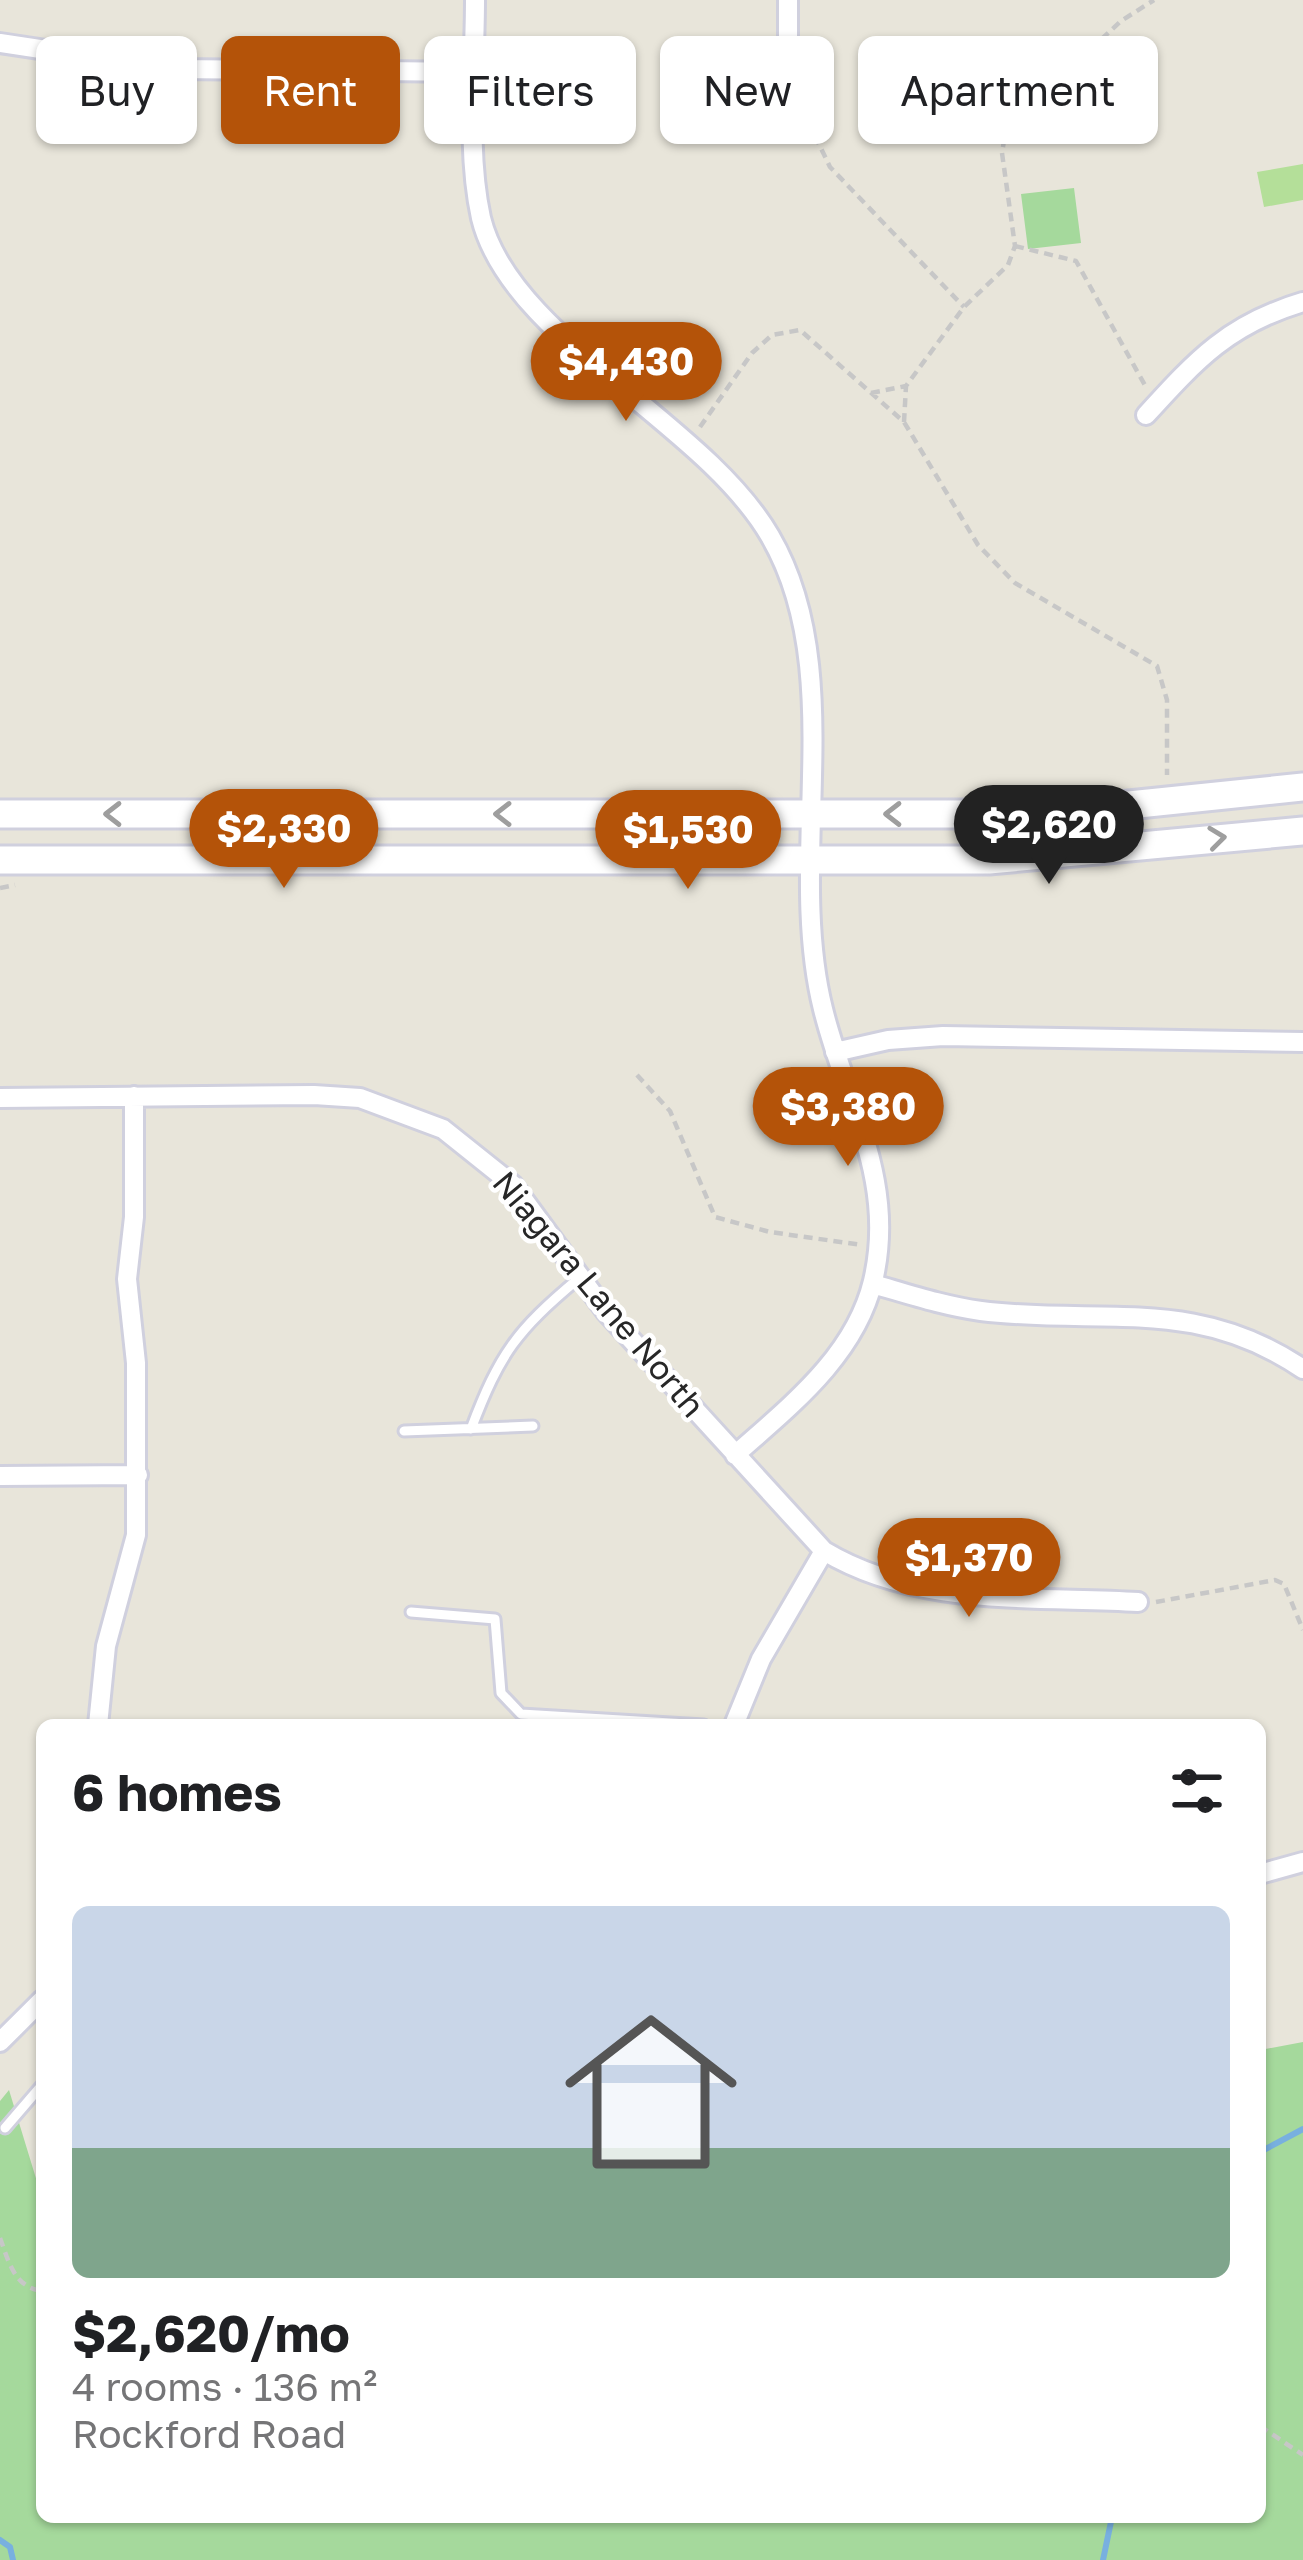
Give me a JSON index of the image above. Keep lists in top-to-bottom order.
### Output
{
  "streets": {
    "street": ["Niagara Lane North"]
  },
  "page": {
    "chip": [
      "Buy",
      "Rent",
      "Filters",
      "New",
      "Apartment"
    ],
    "price": [
      "$4,430",
      "$2,620",
      "$2,330",
      "$1,530",
      "$3,380",
      "$1,370"
    ],
    "heading": "6 homes",
    "list": [
      {
        "name": "$2,620/mo",
        "note": "4 rooms · 136 m² · Rockford Road"
      }
    ]
  }
}
